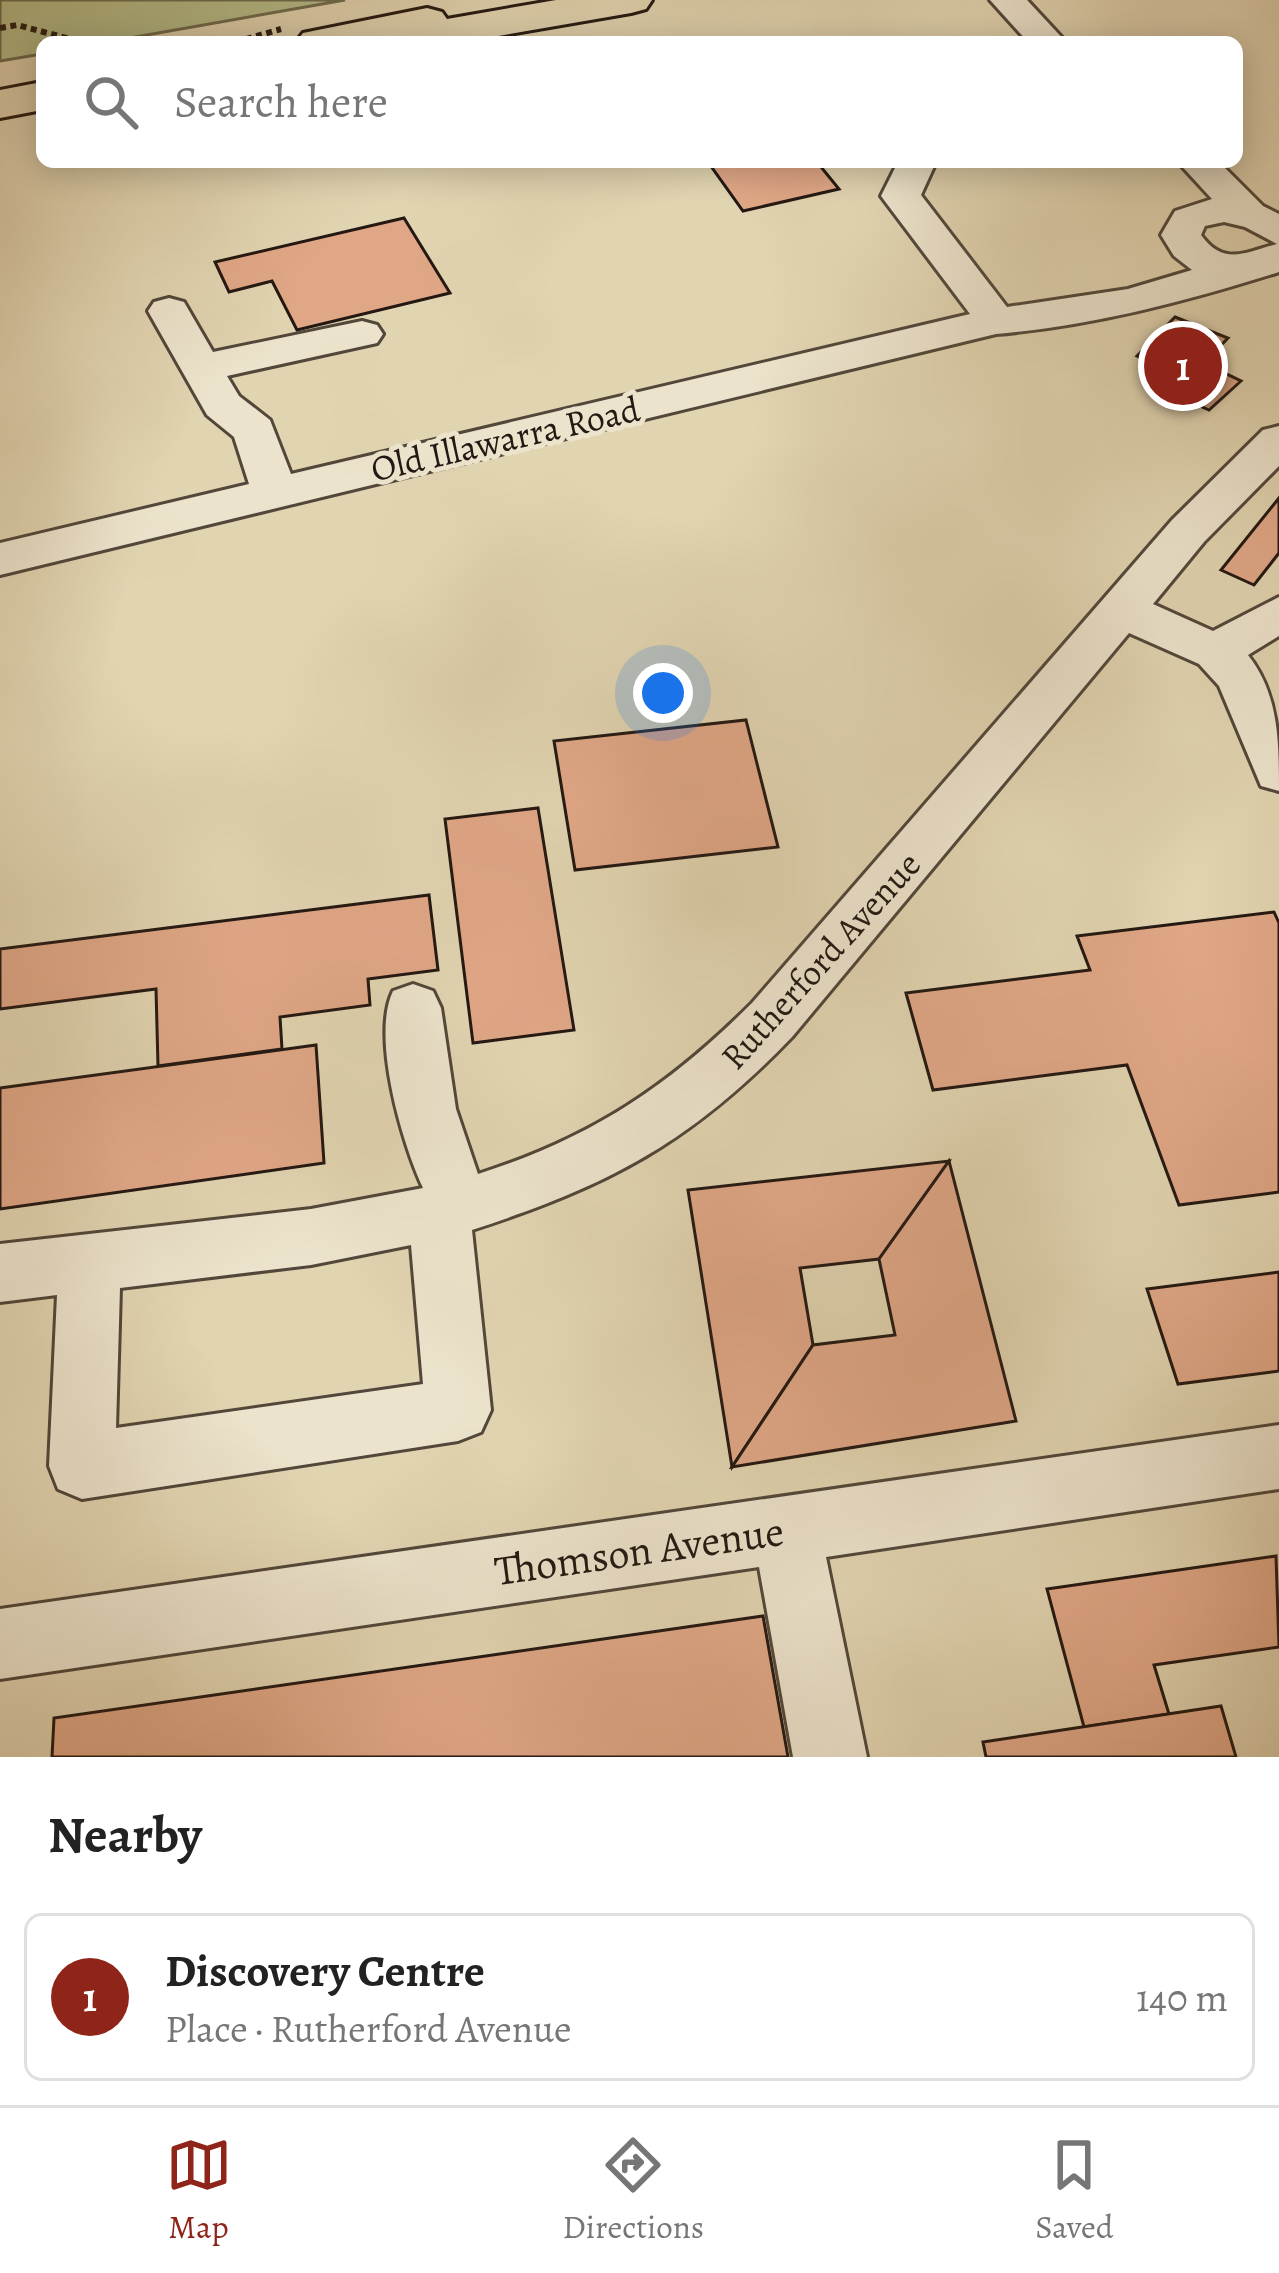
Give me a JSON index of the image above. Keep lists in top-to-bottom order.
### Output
{
  "streets": {
    "street": ["Old Illawarra Road", "Rutherford Avenue", "Thomson Avenue"]
  },
  "page": {
    "search": "Search here",
    "pins": "1",
    "heading": "Nearby",
    "list": [
      {
        "mark": "1",
        "name": "Discovery Centre",
        "note": "Place · Rutherford Avenue",
        "value": "140 m"
      }
    ],
    "nav": ["Map", "Directions", "Saved"]
  }
}
